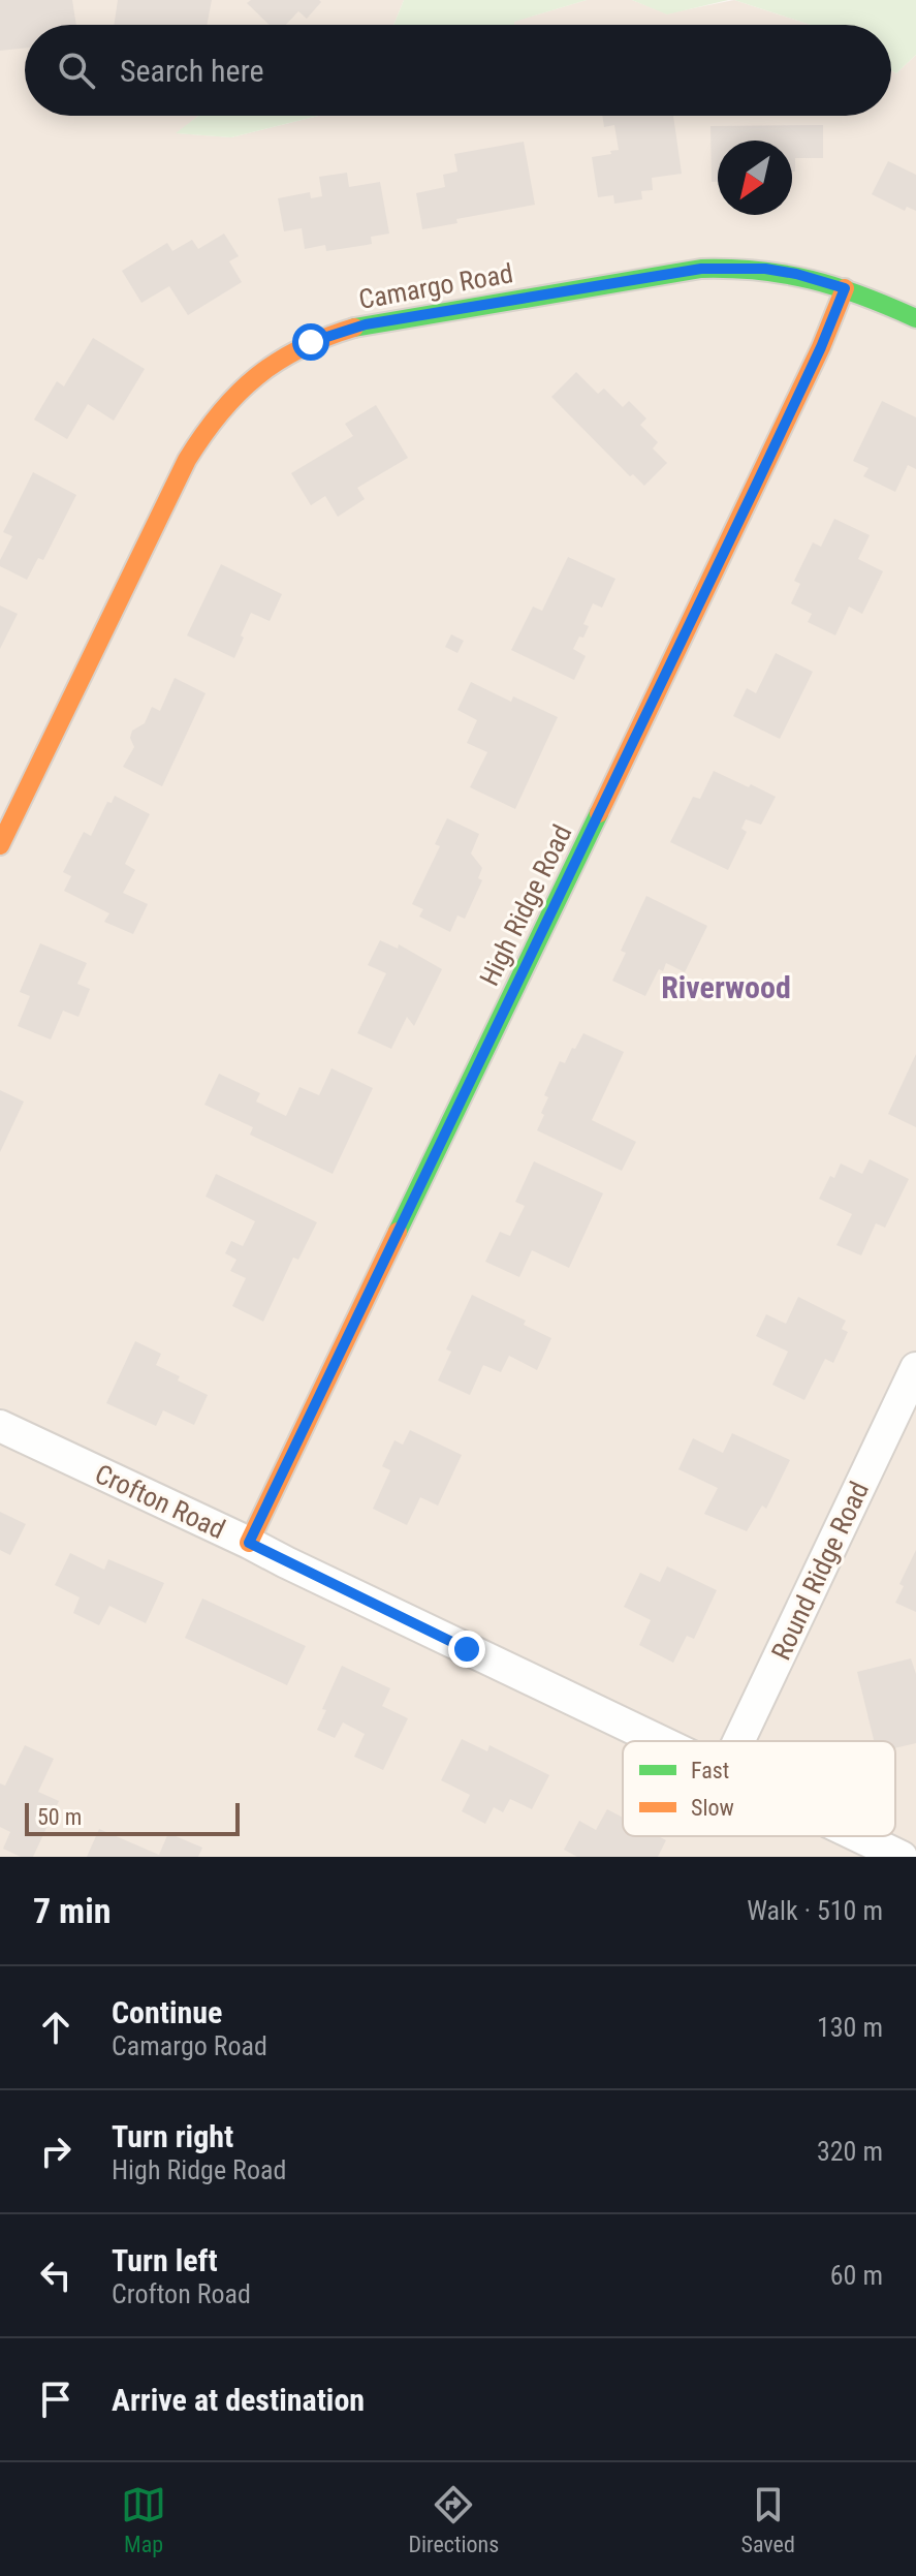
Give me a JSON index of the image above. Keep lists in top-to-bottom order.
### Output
{
  "streets": {
    "street": [
      "Camargo Road",
      "High Ridge Road",
      "Crofton Road",
      "Round Ridge Road"
    ]
  },
  "crossings": [
    ["Camargo Road", "High Ridge Road"],
    ["High Ridge Road", "Crofton Road"]
  ],
  "districts": ["Riverwood"],
  "legend": ["Fast", "Slow"],
  "scale_bar": "50 m",
  "north": "bottom left",
  "page": {
    "search": "Search here",
    "scale": "50 m",
    "heading": ["7 min", "Walk · 510 m"],
    "list": [
      ["Continue", "Camargo Road", "130 m"],
      ["Turn right", "High Ridge Road", "320 m"],
      ["Turn left", "Crofton Road", "60 m"],
      "Arrive at destination"
    ],
    "nav": ["Map", "Directions", "Saved"]
  }
}
